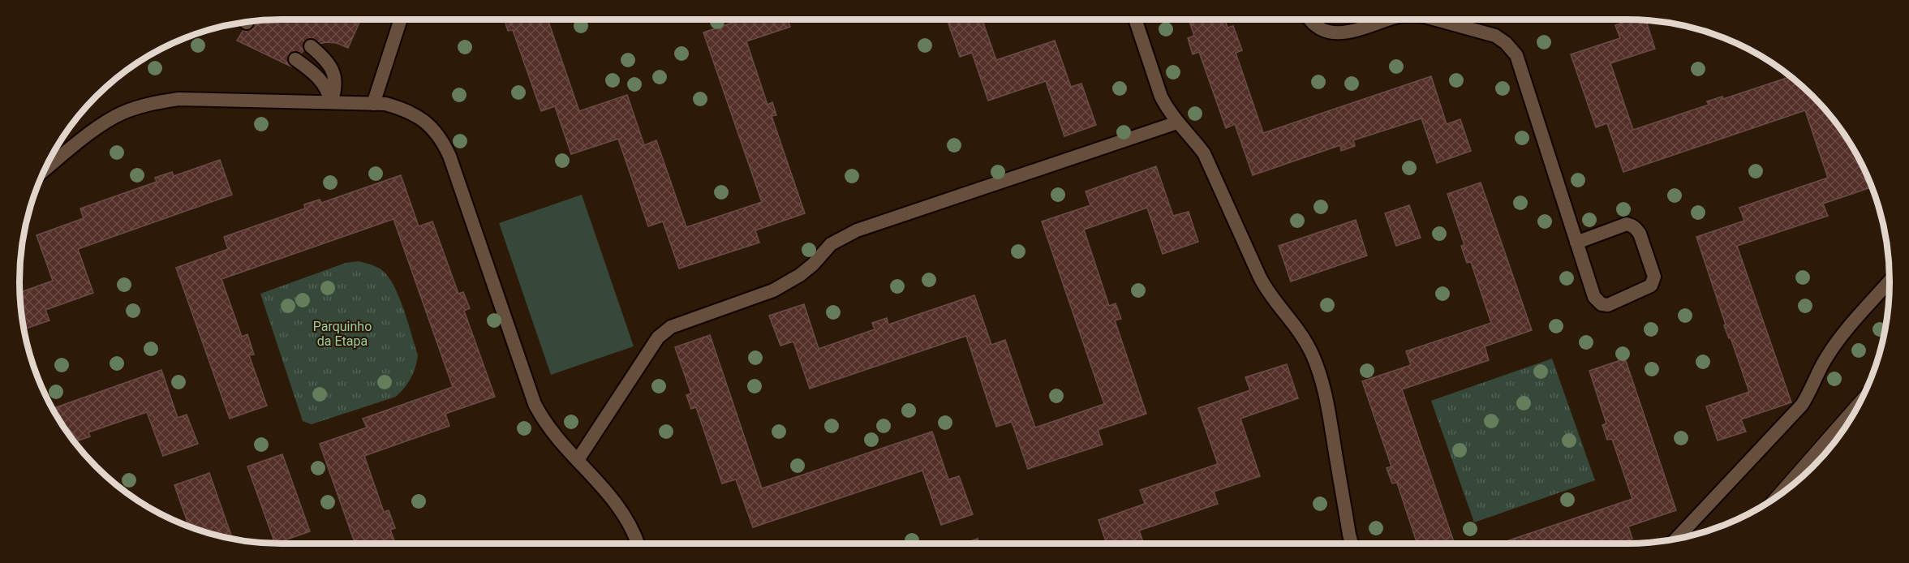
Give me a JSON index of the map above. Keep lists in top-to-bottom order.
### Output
{
  "parks": ["Parquinho da Etapa"]
}
